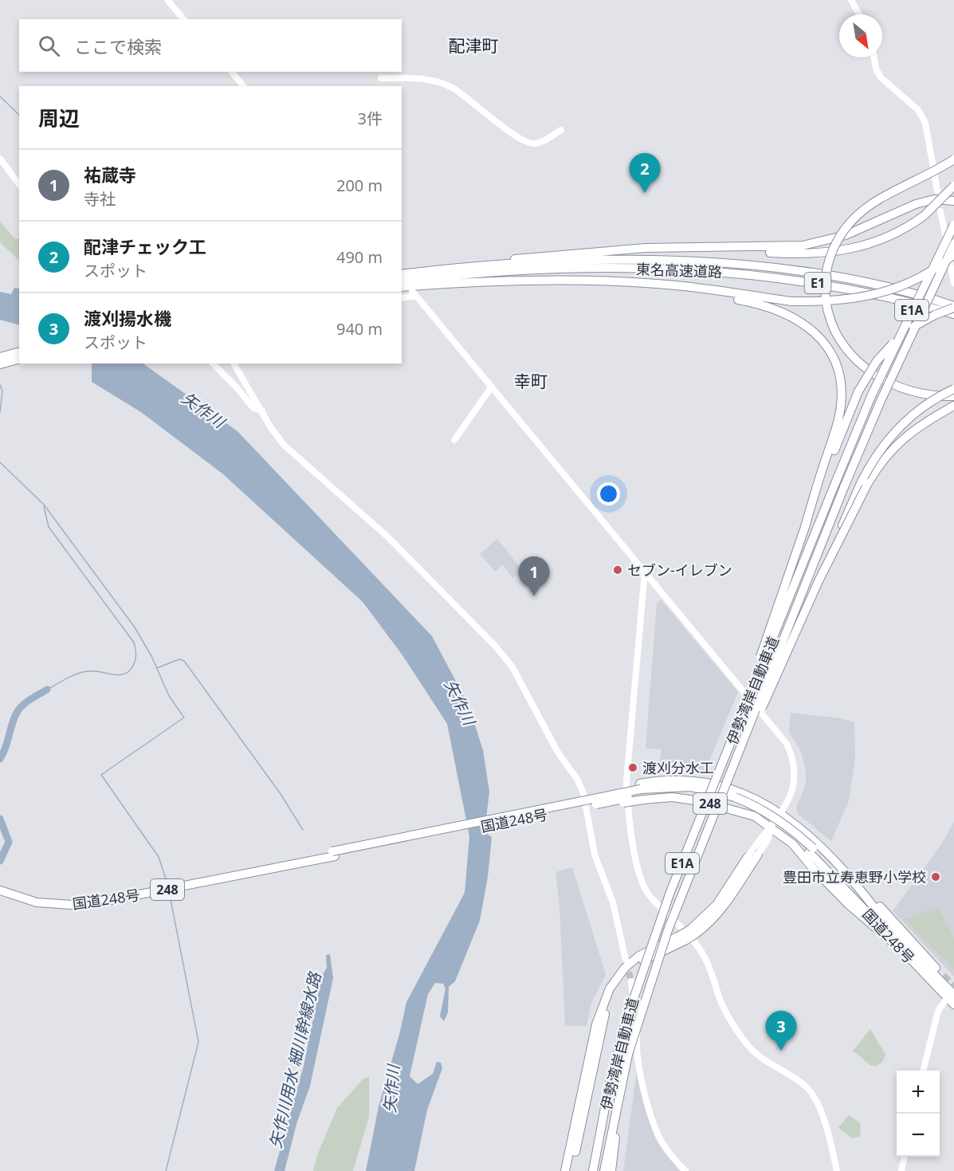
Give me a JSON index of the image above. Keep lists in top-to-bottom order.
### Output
{
  "streets": {
    "highway": [
      "東名高速道路",
      "E1",
      "E1A",
      "伊勢湾岸自動車道",
      "248",
      "国道248号"
    ]
  },
  "crossings": [
    ["248", "国道248号"]
  ],
  "districts": ["配津町", "幸町"],
  "water": ["矢作川", "矢作川用水 細川幹線水路"],
  "places": ["セブン-イレブン", "渡刈分水工", "豊田市立寿恵野小学校"],
  "north": "bottom right",
  "page": {
    "search": "ここで検索",
    "heading": ["周辺", "3件"],
    "list": [
      {
        "mark": "1",
        "name": "祐蔵寺",
        "note": "寺社",
        "value": "200 m"
      },
      {
        "mark": "2",
        "name": "配津チェック工",
        "note": "スポット",
        "value": "490 m"
      },
      {
        "mark": "3",
        "name": "渡刈揚水機",
        "note": "スポット",
        "value": "940 m"
      }
    ],
    "pins": ["2", "1", "3"],
    "map_buttons": ["+", "−"]
  }
}
